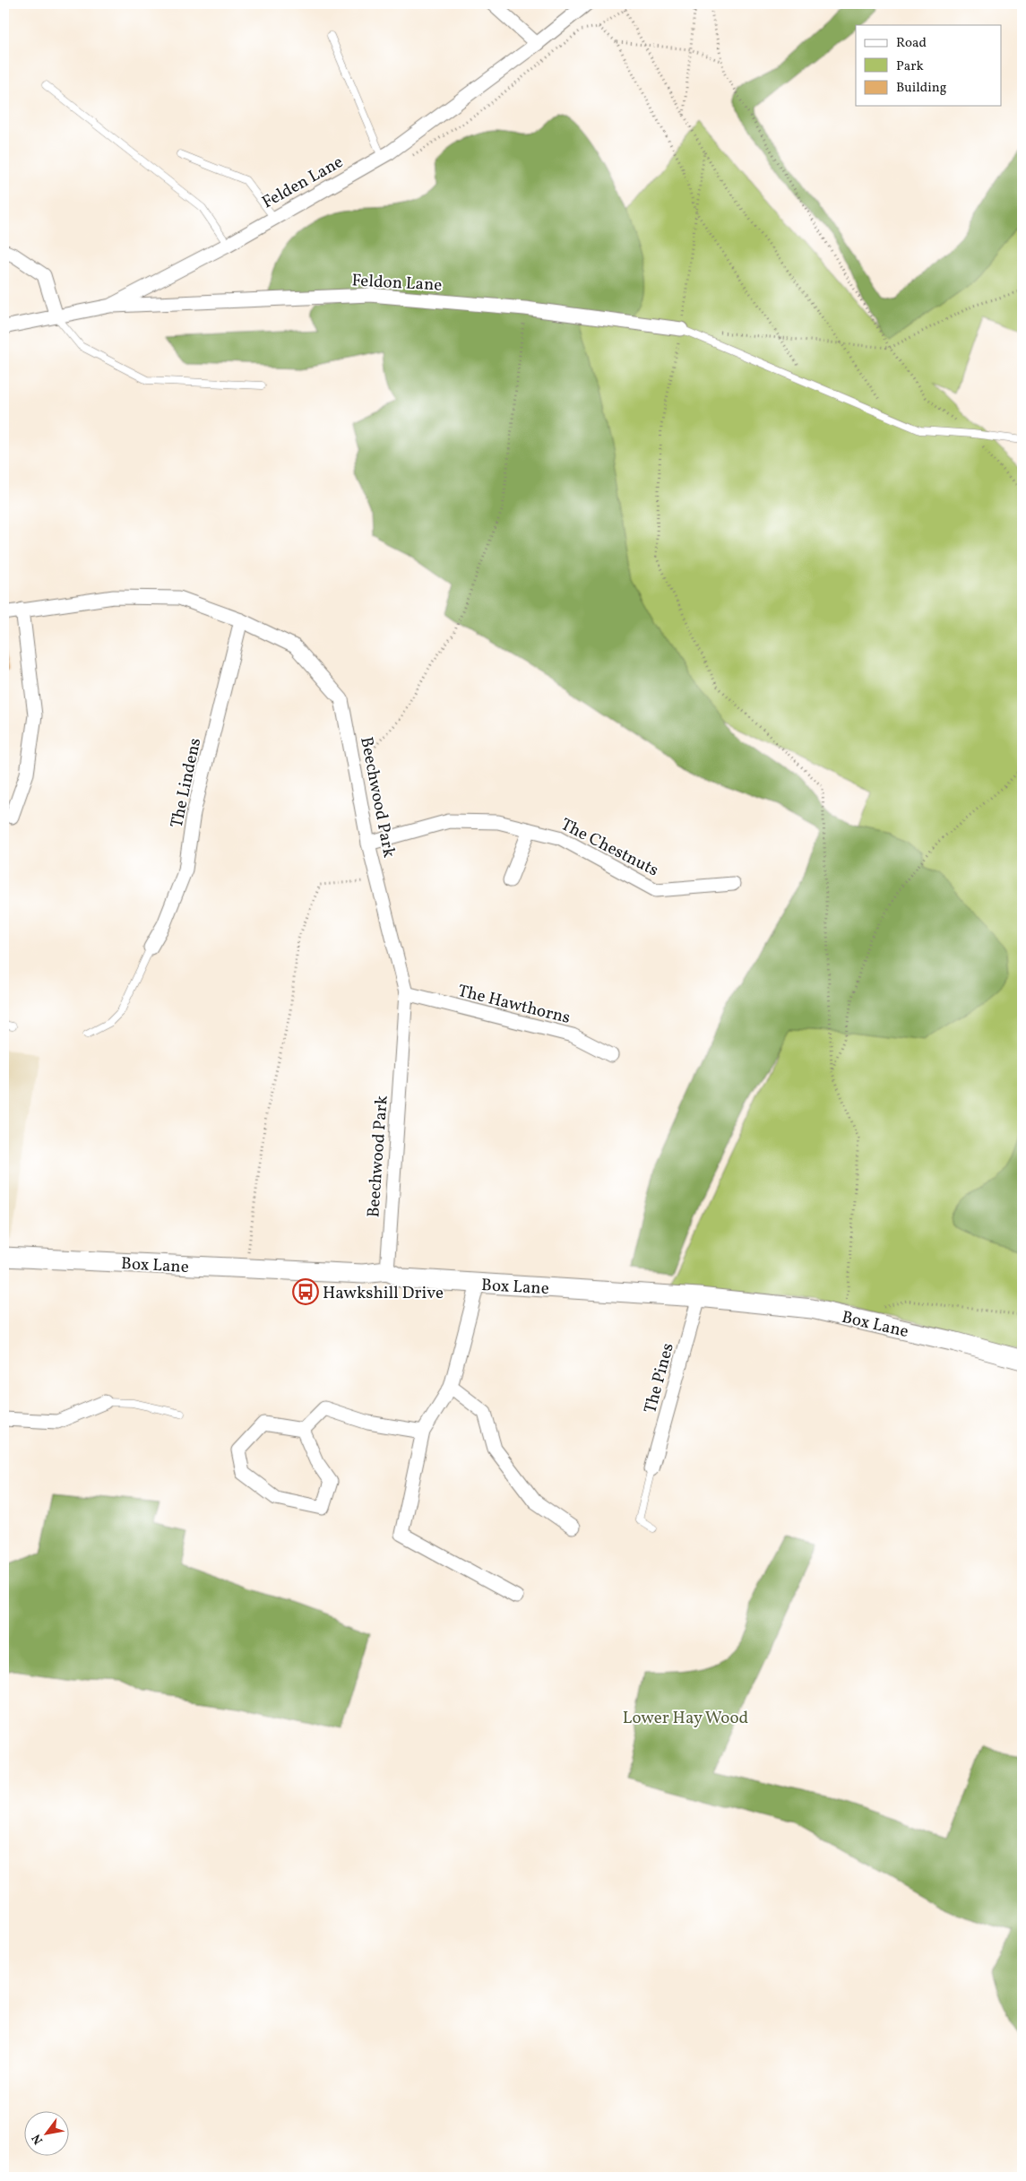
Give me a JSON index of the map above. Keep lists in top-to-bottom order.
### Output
{
  "streets": {
    "main road": ["Box Lane"],
    "street": [
      "Felden Lane",
      "Feldon Lane",
      "The Lindens",
      "Beechwood Park",
      "The Chestnuts",
      "The Hawthorns",
      "The Pines"
    ]
  },
  "crossings": [
    ["Felden Lane", "Feldon Lane"],
    ["The Lindens", "Beechwood Park"],
    ["Beechwood Park", "The Chestnuts"],
    ["Beechwood Park", "The Hawthorns"],
    ["Beechwood Park", "Box Lane"],
    ["Box Lane", "The Pines"]
  ],
  "parks": ["Lower Hay Wood"],
  "places": {
    "bus stop": ["Hawkshill Drive"]
  },
  "legend": ["Road", "Park", "Building"],
  "north": "bottom left"
}
